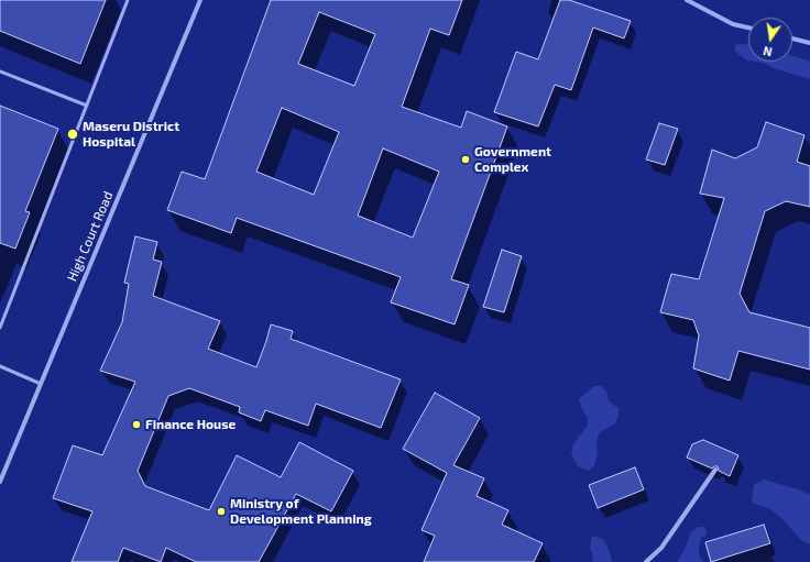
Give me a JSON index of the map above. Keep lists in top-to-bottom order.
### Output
{
  "streets": {
    "street": ["High Court Road"]
  },
  "places": [
    "Maseru District Hospital",
    "Government Complex",
    "Finance House",
    "Ministry of Development Planning"
  ],
  "north": "bottom"
}
